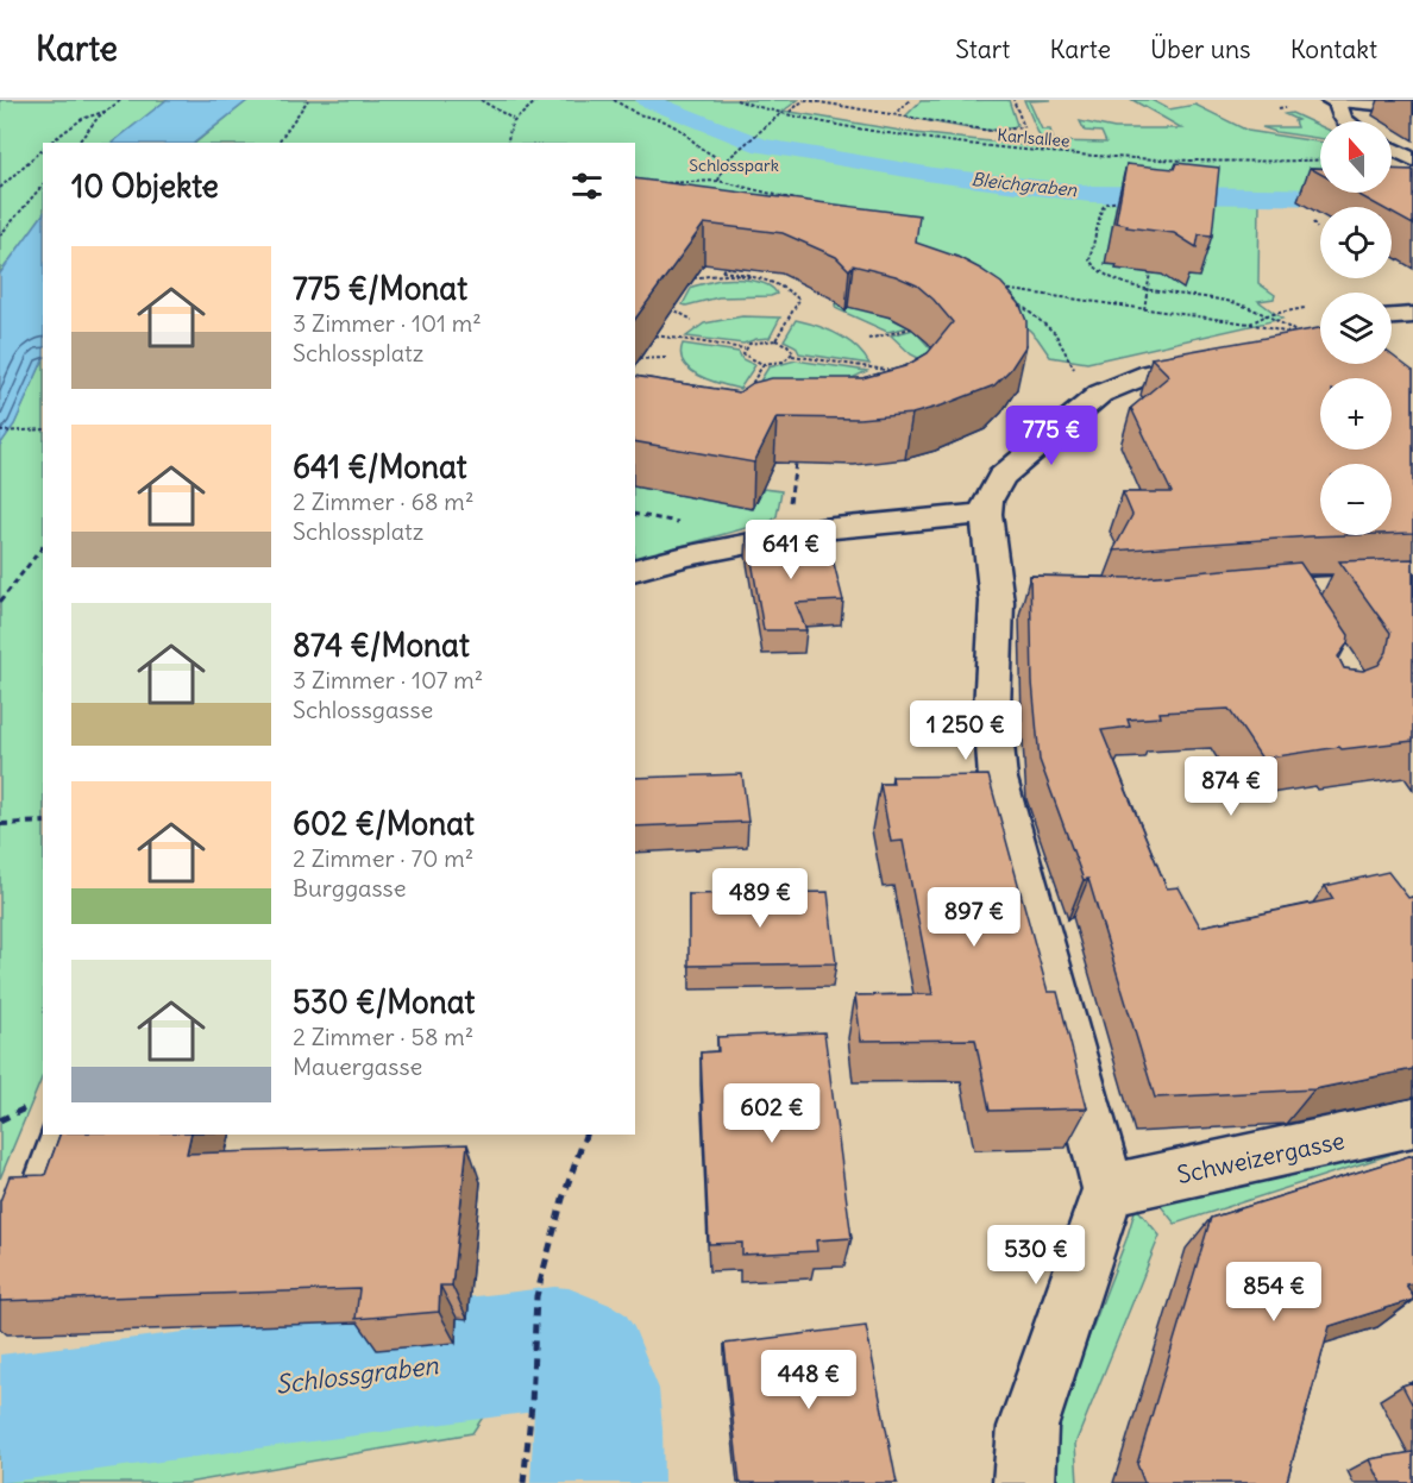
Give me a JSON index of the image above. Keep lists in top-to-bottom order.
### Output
{
  "streets": {
    "street": ["Schweizergasse"],
    "path": ["Karlsallee"]
  },
  "water": ["Bleichgraben", "Schlossgraben"],
  "parks": ["Schlosspark"],
  "north": "top",
  "page": {
    "header": "Karte",
    "nav": [
      "Start",
      "Karte",
      "Über uns",
      "Kontakt"
    ],
    "map_buttons": ["+", "−"],
    "heading": "10 Objekte",
    "list": [
      {
        "name": "775 €/Monat",
        "note": "3 Zimmer · 101 m² · Schlossplatz"
      },
      {
        "name": "641 €/Monat",
        "note": "2 Zimmer · 68 m² · Schlossplatz"
      },
      {
        "name": "874 €/Monat",
        "note": "3 Zimmer · 107 m² · Schlossgasse"
      },
      {
        "name": "602 €/Monat",
        "note": "2 Zimmer · 70 m² · Burggasse"
      },
      {
        "name": "530 €/Monat",
        "note": "2 Zimmer · 58 m² · Mauergasse"
      }
    ],
    "price": [
      "775 €",
      "641 €",
      "1 250 €",
      "874 €",
      "489 €",
      "897 €",
      "602 €",
      "530 €",
      "854 €",
      "448 €"
    ]
  }
}
